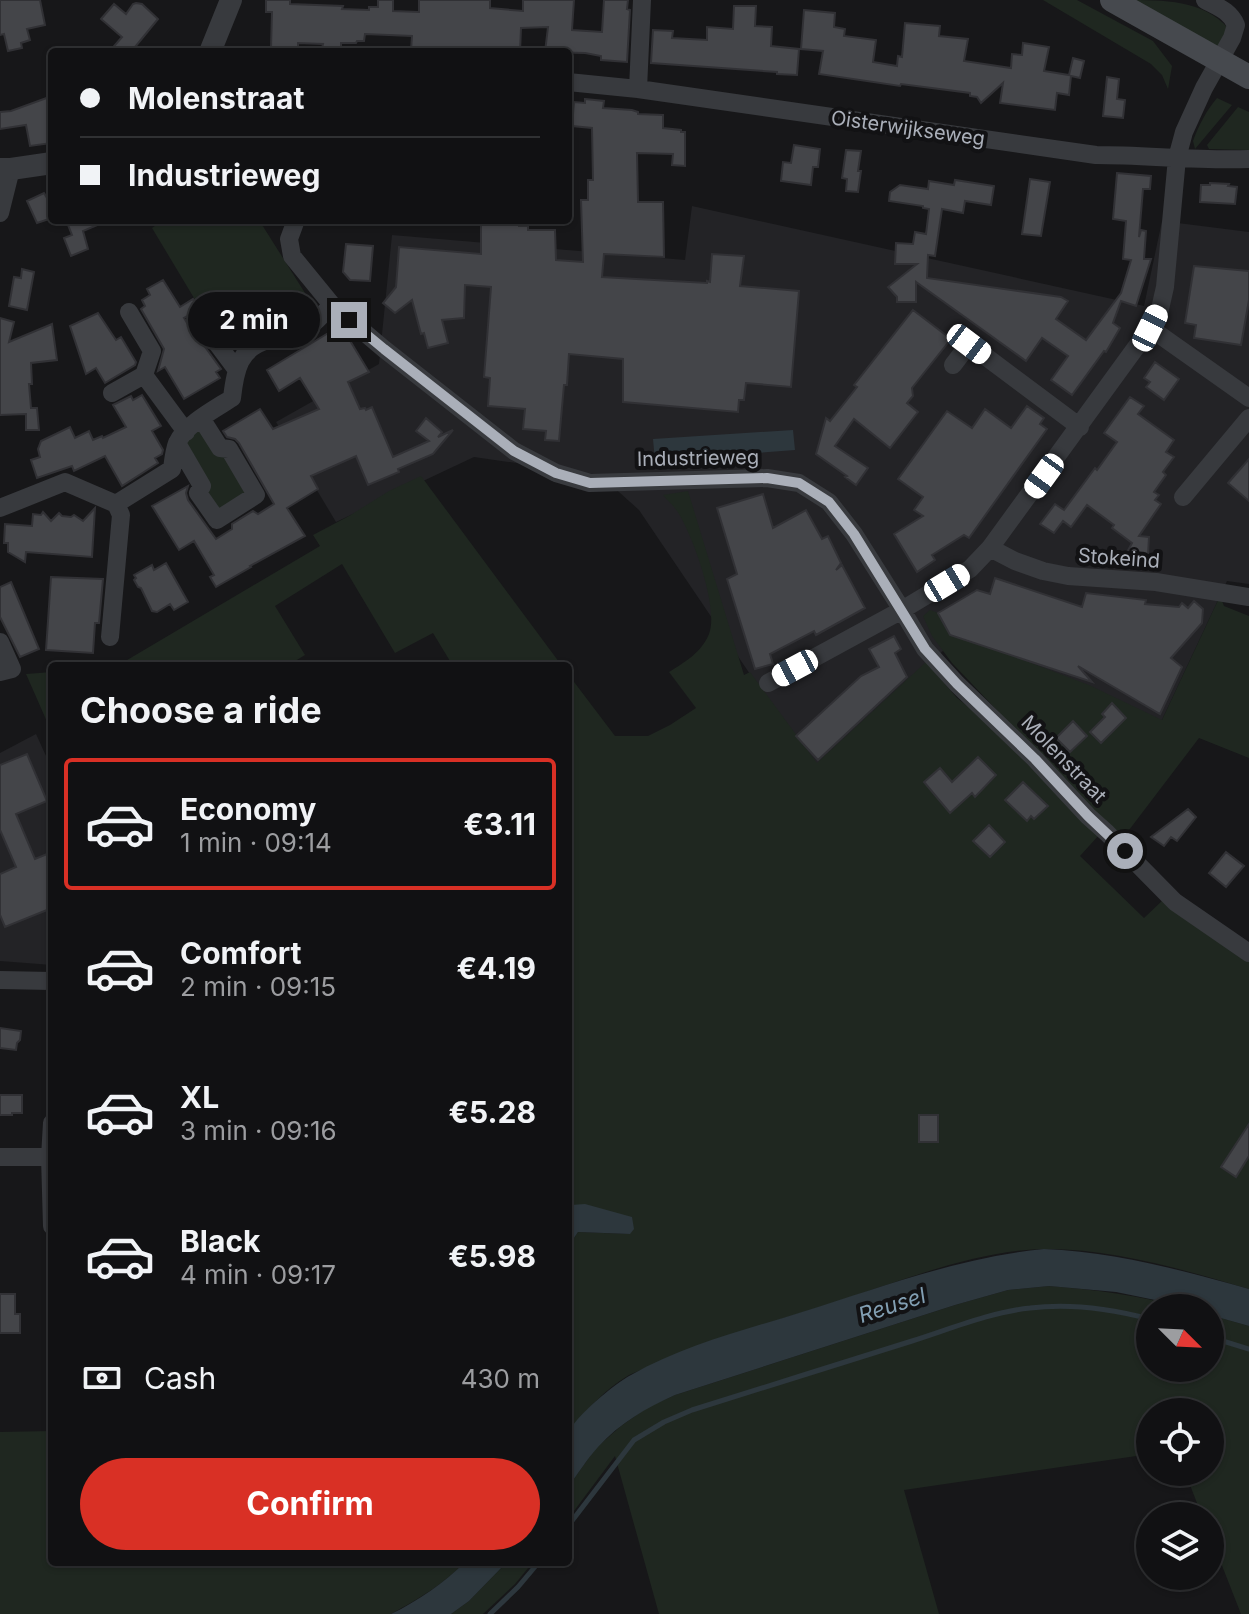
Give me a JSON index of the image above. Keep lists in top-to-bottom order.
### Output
{
  "streets": {
    "street": [
      "Oisterwijkseweg",
      "Industrieweg",
      "Stokeind",
      "Molenstraat"
    ]
  },
  "crossings": [
    ["Industrieweg", "Molenstraat"]
  ],
  "water": ["Reusel"],
  "north": "bottom right",
  "page": {
    "banner": ["Molenstraat", "Industrieweg"],
    "bubble": "2 min",
    "heading": "Choose a ride",
    "list": [
      {
        "name": "Economy",
        "note": "1 min · 09:14",
        "value": "€3.11"
      },
      {
        "name": "Comfort",
        "note": "2 min · 09:15",
        "value": "€4.19"
      },
      {
        "name": "XL",
        "note": "3 min · 09:16",
        "value": "€5.28"
      },
      {
        "name": "Black",
        "note": "4 min · 09:17",
        "value": "€5.98"
      }
    ],
    "pay": ["Cash", "430 m"],
    "buttons": "Confirm"
  }
}
